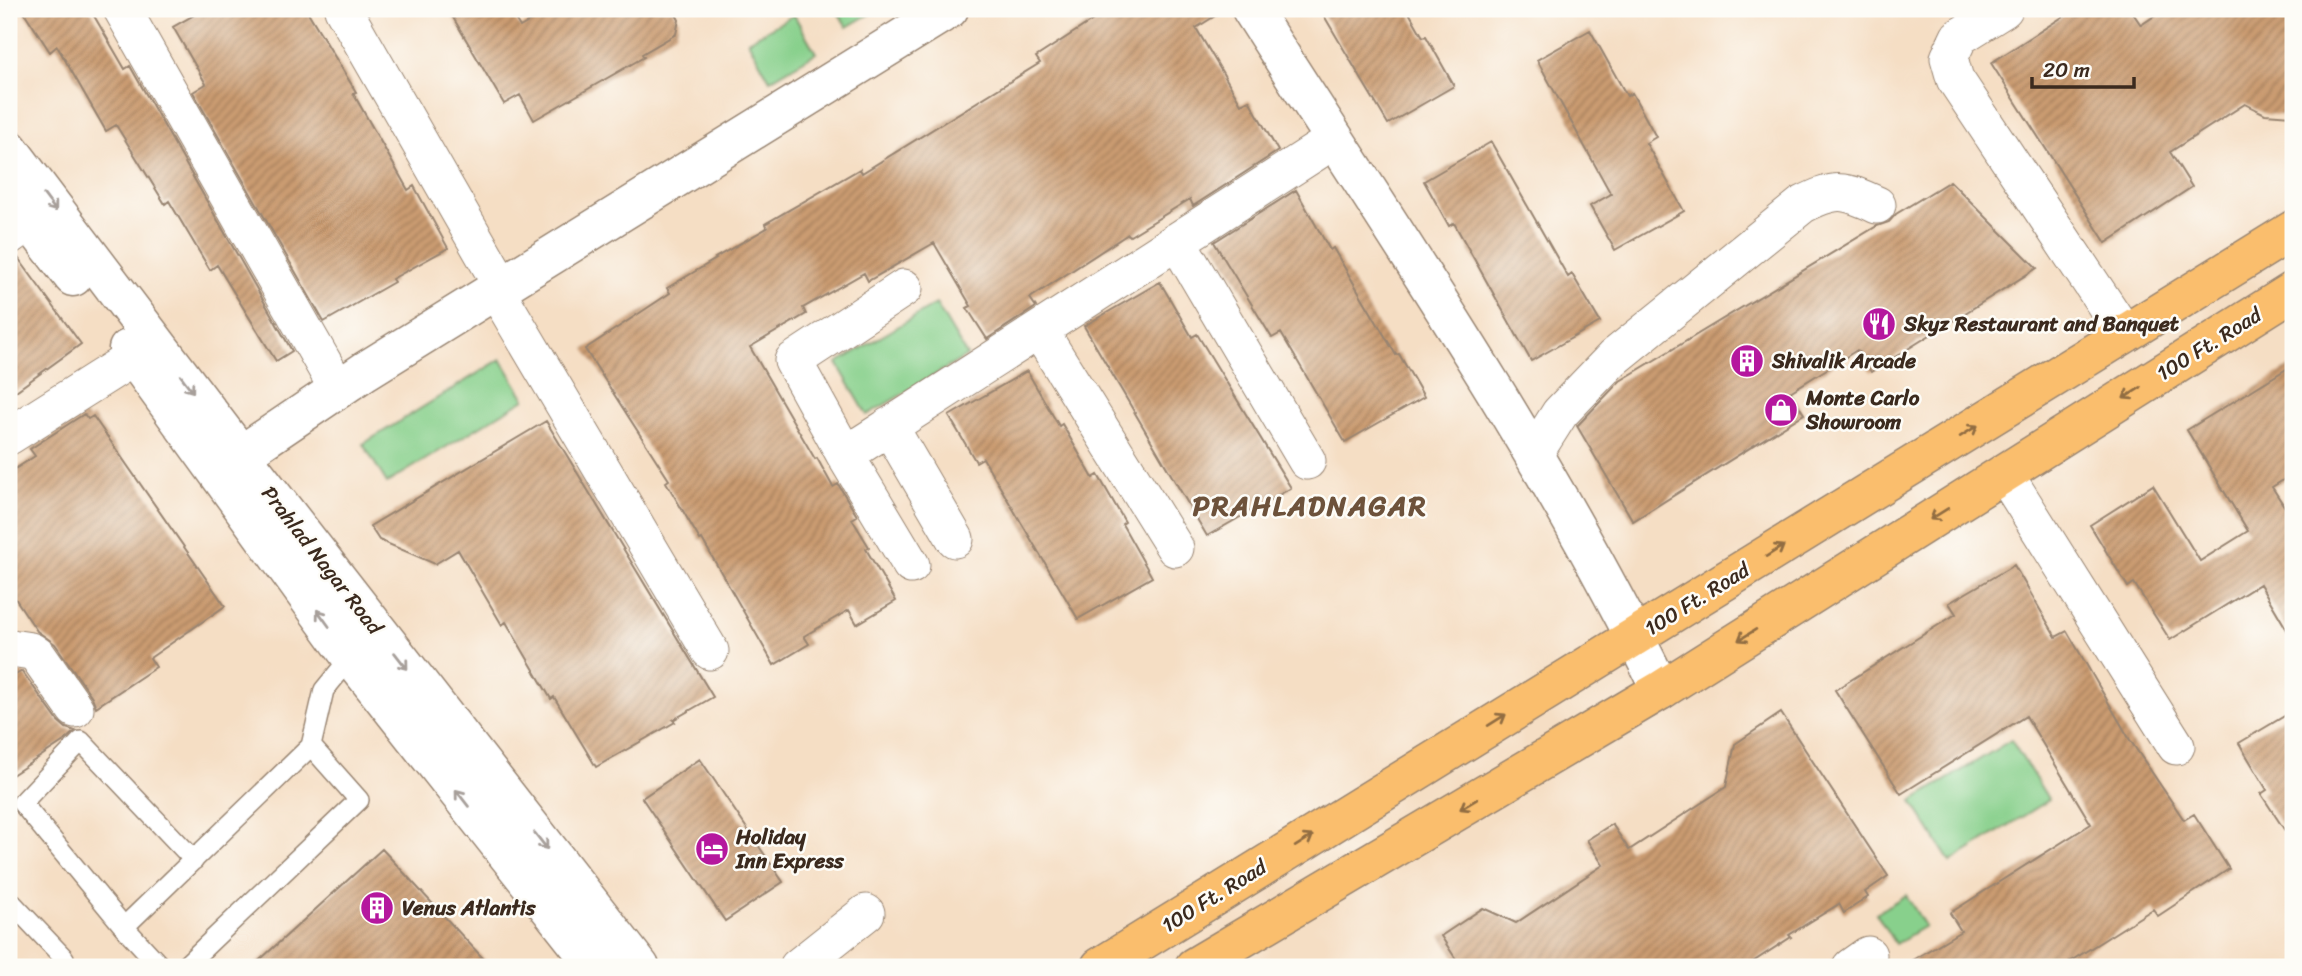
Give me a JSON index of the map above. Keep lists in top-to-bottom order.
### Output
{
  "streets": {
    "main road": ["100 Ft. Road"],
    "street": ["Prahlad Nagar Road"]
  },
  "districts": ["PRAHLADNAGAR"],
  "places": {
    "restaurant": ["Skyz Restaurant and Banquet"],
    "building": ["Shivalik Arcade", "Venus Atlantis"],
    "shop": ["Monte Carlo Showroom"],
    "hotel": ["Holiday Inn Express"]
  },
  "scale_bar": "20 m"
}
